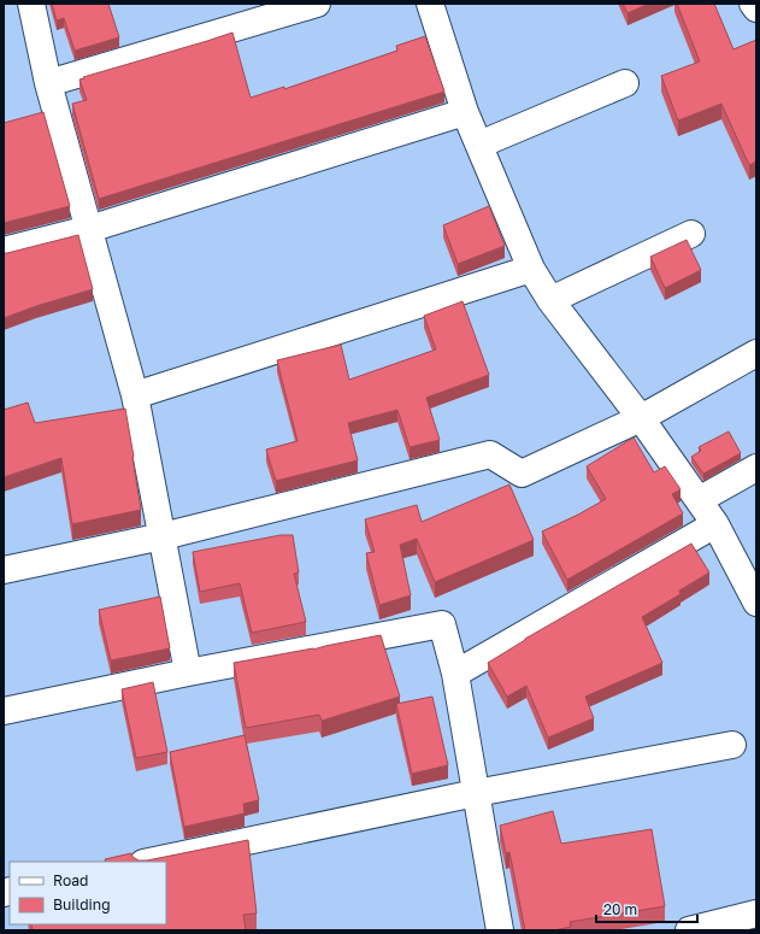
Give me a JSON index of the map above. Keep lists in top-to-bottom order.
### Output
{
  "legend": ["Road", "Building"],
  "scale_bar": "20 m"
}
